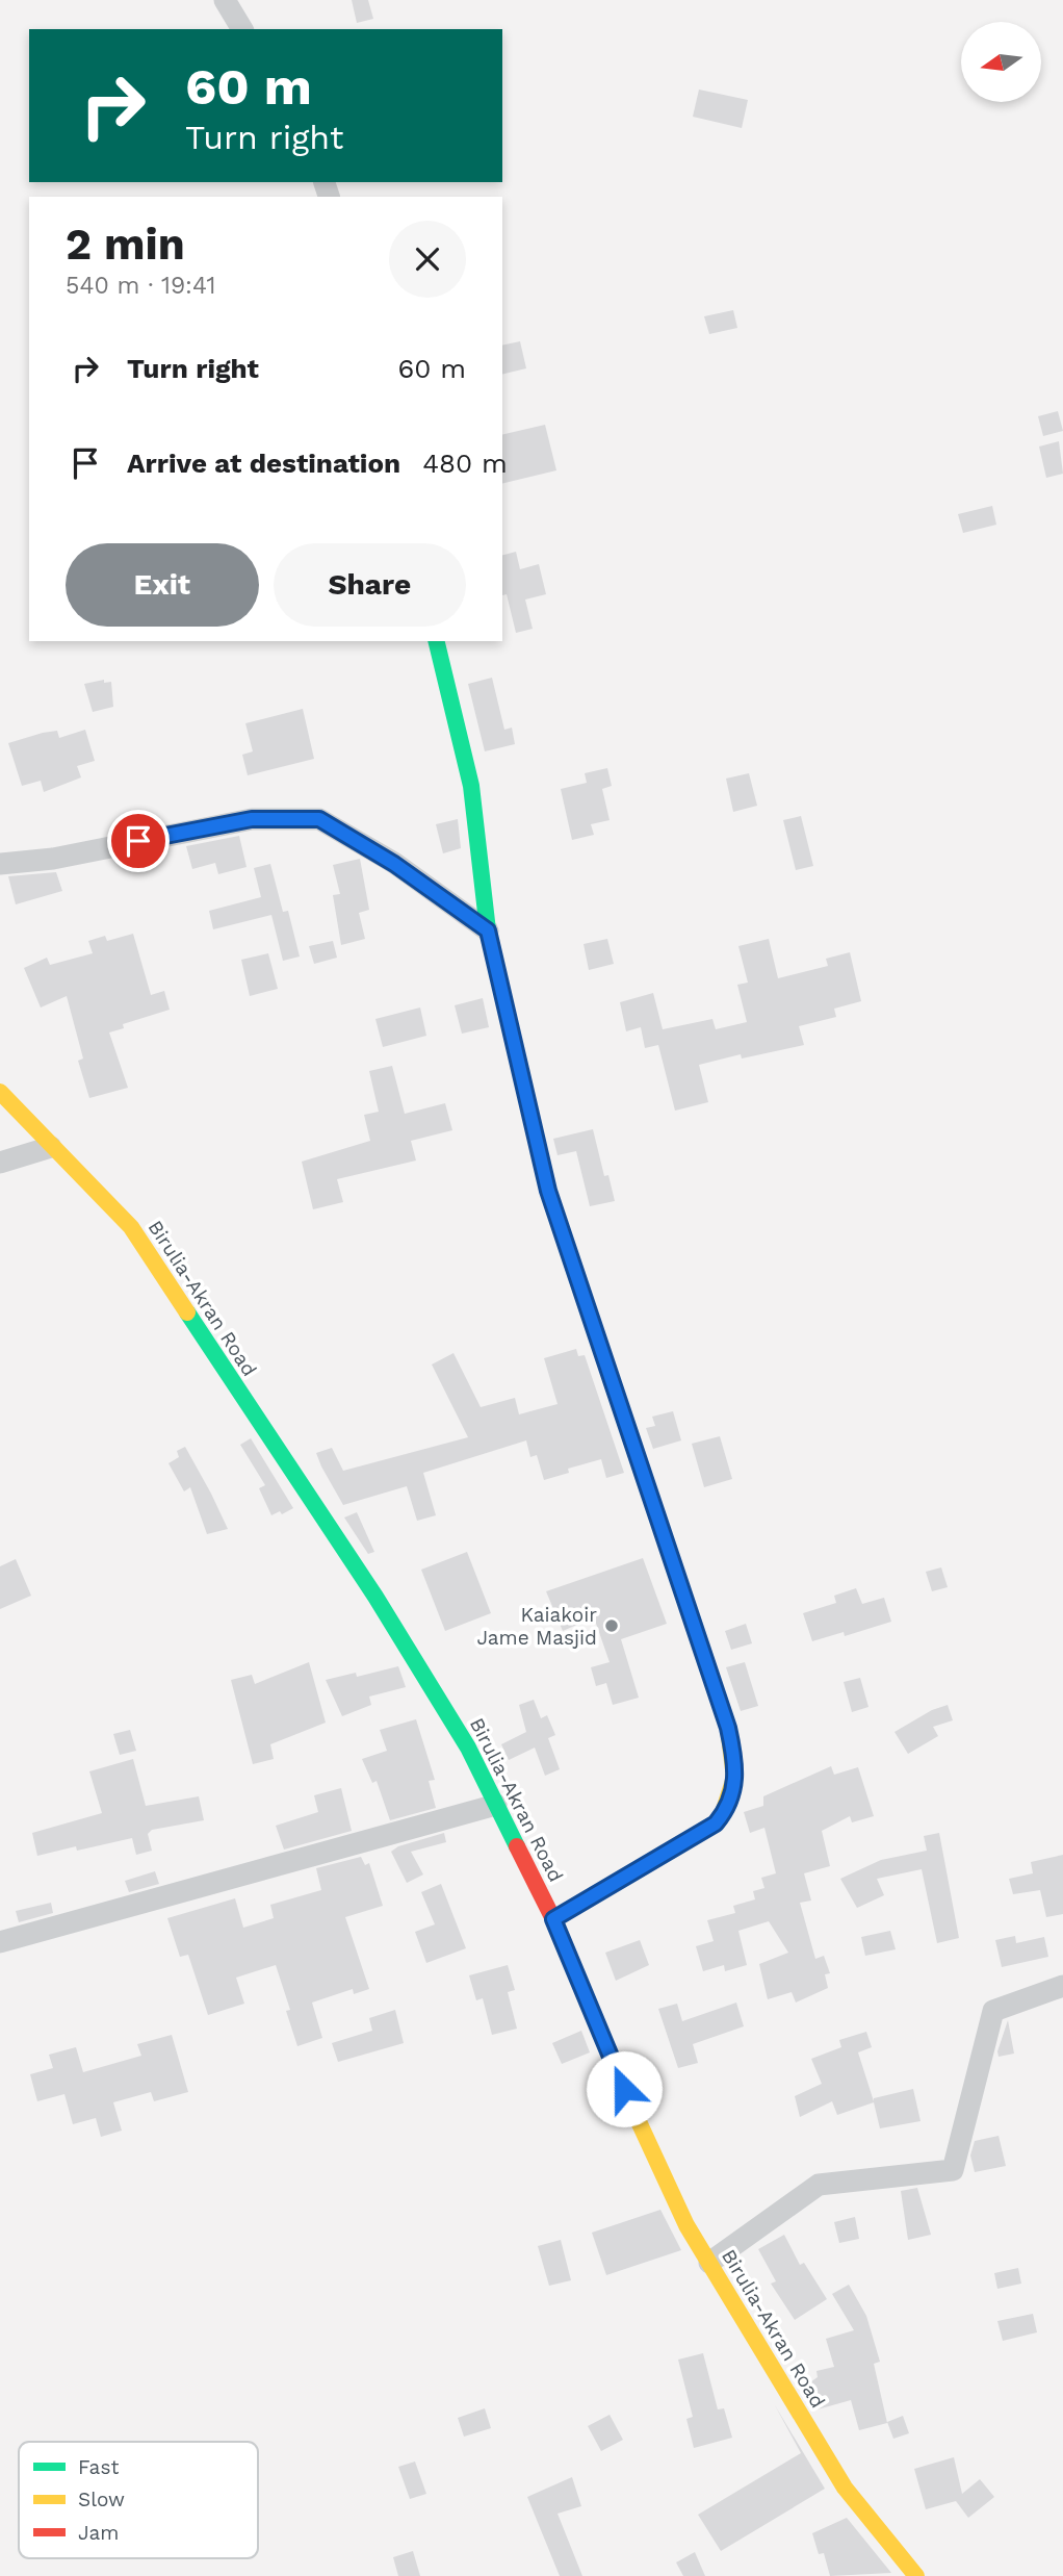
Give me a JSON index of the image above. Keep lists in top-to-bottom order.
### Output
{
  "streets": {
    "street": ["Birulia-Akran Road"]
  },
  "places": ["Kaiakoir Jame Masjid"],
  "legend": ["Fast", "Slow", "Jam"],
  "north": "left",
  "page": {
    "turn": ["60 m", "Turn right"],
    "heading": ["2 min", "540 m · 19:41"],
    "list": [
      {
        "name": "Turn right",
        "value": "60 m"
      },
      {
        "name": "Arrive at destination",
        "value": "480 m"
      }
    ],
    "buttons": ["Exit", "Share"]
  }
}
